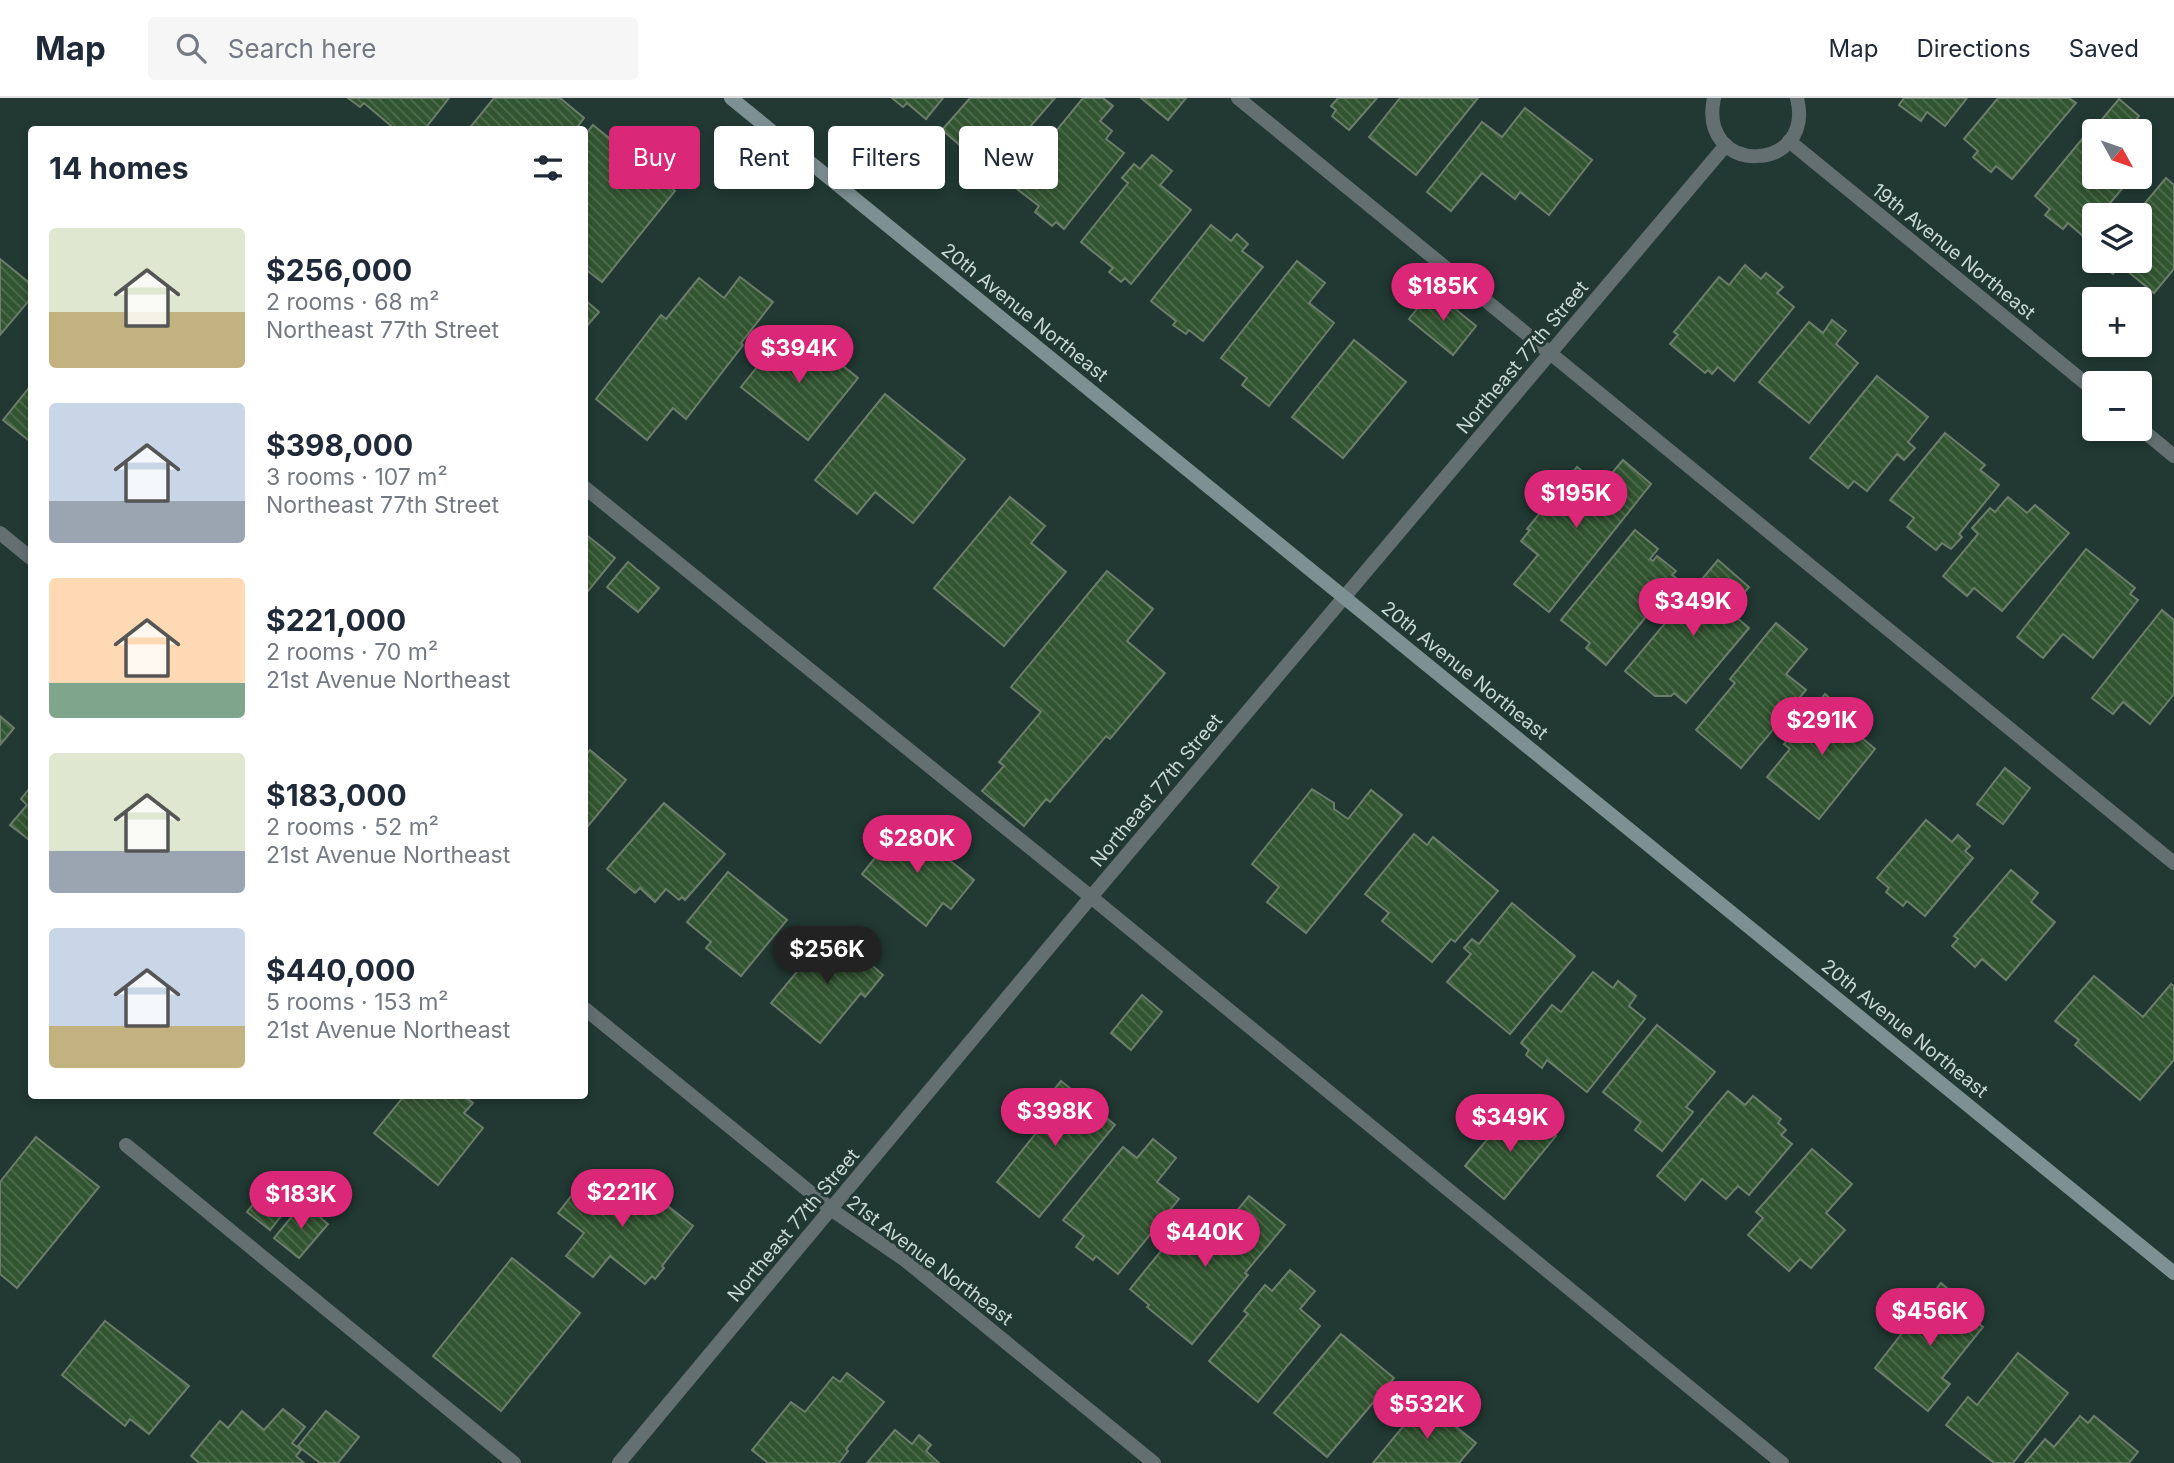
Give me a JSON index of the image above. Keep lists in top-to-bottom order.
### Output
{
  "streets": {
    "street": [
      "19th Avenue Northeast",
      "20th Avenue Northeast",
      "Northeast 77th Street",
      "21st Avenue Northeast"
    ]
  },
  "crossings": [
    ["20th Avenue Northeast", "Northeast 77th Street"],
    ["Northeast 77th Street", "21st Avenue Northeast"]
  ],
  "north": "bottom right",
  "page": {
    "header": "Map",
    "search": "Search here",
    "nav": ["Map", "Directions", "Saved"],
    "map_buttons": ["+", "−"],
    "chip": [
      "Buy",
      "Rent",
      "Filters",
      "New"
    ],
    "heading": "14 homes",
    "list": [
      {
        "name": "$256,000",
        "note": "2 rooms · 68 m² · Northeast 77th Street"
      },
      {
        "name": "$398,000",
        "note": "3 rooms · 107 m² · Northeast 77th Street"
      },
      {
        "name": "$221,000",
        "note": "2 rooms · 70 m² · 21st Avenue Northeast"
      },
      {
        "name": "$183,000",
        "note": "2 rooms · 52 m² · 21st Avenue Northeast"
      },
      {
        "name": "$440,000",
        "note": "5 rooms · 153 m² · 21st Avenue Northeast"
      }
    ],
    "price": [
      "$185K",
      "$394K",
      "$195K",
      "$349K",
      "$291K",
      "$280K",
      "$256K",
      "$398K",
      "$349K",
      "$221K",
      "$183K",
      "$440K",
      "$456K",
      "$532K"
    ]
  }
}
